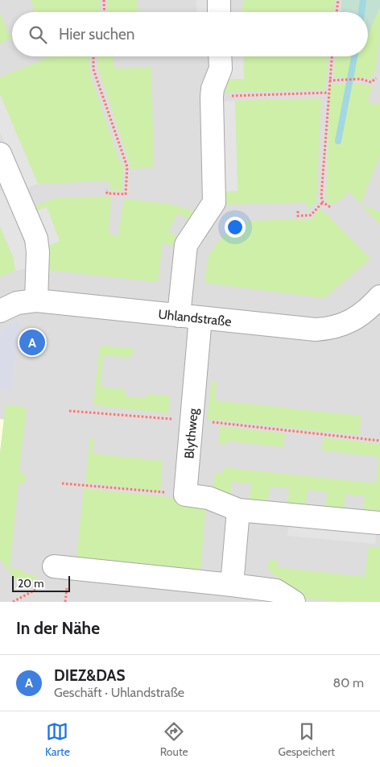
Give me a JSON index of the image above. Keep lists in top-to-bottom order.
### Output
{
  "streets": {
    "street": ["Uhlandstraße", "Blythweg"]
  },
  "crossings": [
    ["Uhlandstraße", "Blythweg"]
  ],
  "scale_bar": "20 m",
  "page": {
    "search": "Hier suchen",
    "pins": "A",
    "scale": "20 m",
    "heading": "In der Nähe",
    "list": [
      {
        "mark": "A",
        "name": "DIEZ&DAS",
        "note": "Geschäft · Uhlandstraße",
        "value": "80 m"
      }
    ],
    "nav": ["Karte", "Route", "Gespeichert"]
  }
}
